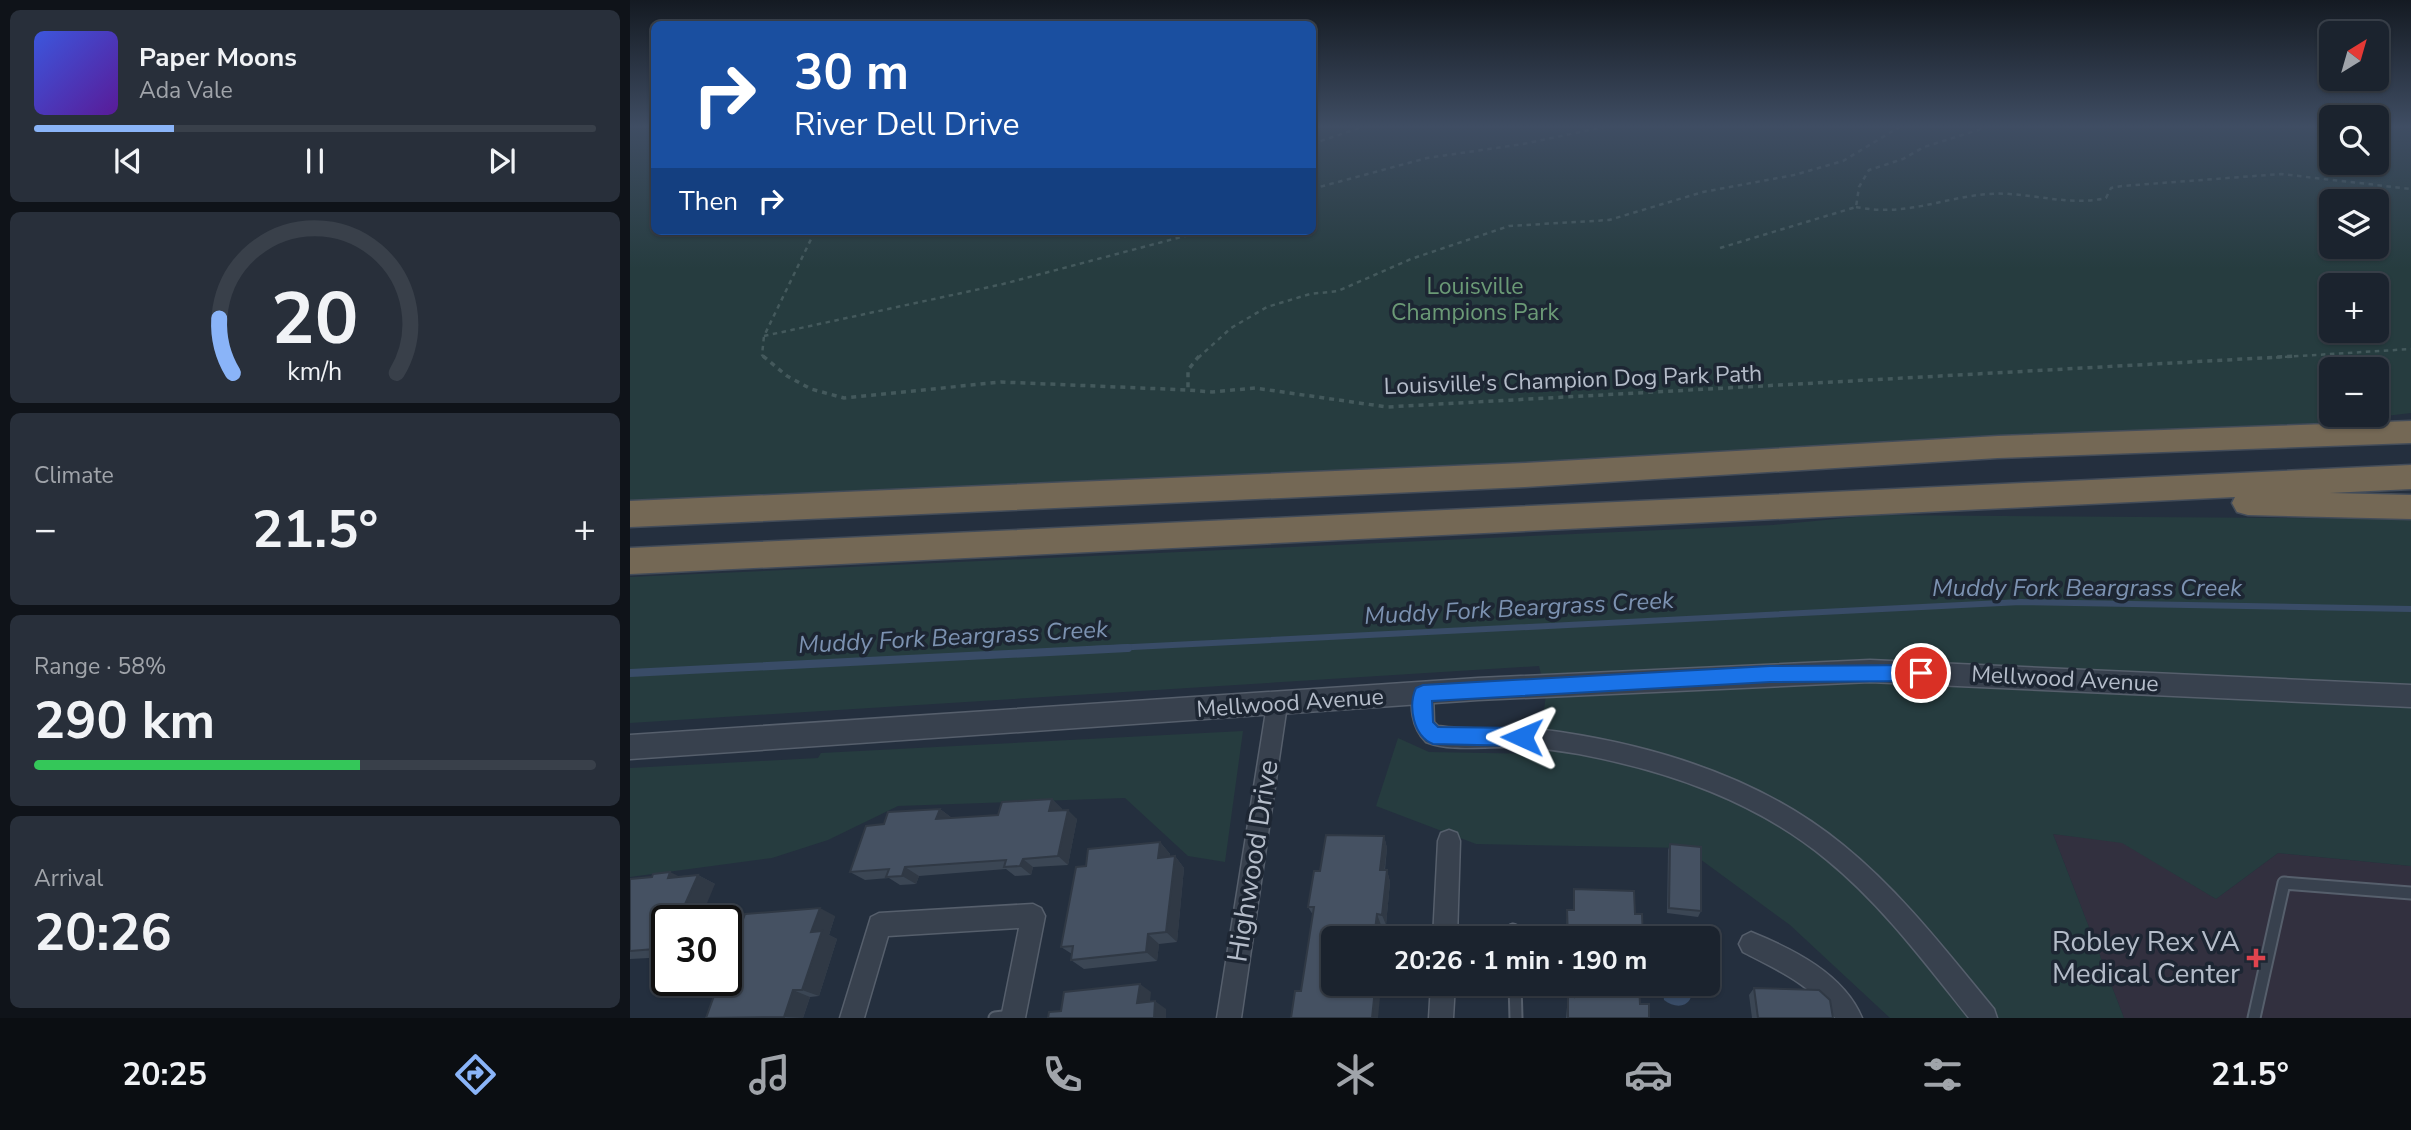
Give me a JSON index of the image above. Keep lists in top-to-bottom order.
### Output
{
  "streets": {
    "street": ["Mellwood Avenue", "Highwood Drive"],
    "path": ["Louisville's Champion Dog Park Path"]
  },
  "crossings": [
    ["Mellwood Avenue", "Highwood Drive"]
  ],
  "water": ["Muddy Fork Beargrass Creek"],
  "parks": ["Louisville Champions Park"],
  "places": {
    "health": ["Robley Rex VA Medical Center"]
  },
  "north": "top right",
  "page": {
    "map_buttons": ["+", "−"],
    "turn": ["30 m", "River Dell Drive"],
    "song": ["Paper Moons", "Ada Vale"],
    "then": "Then",
    "tile": [
      "Climate",
      ["Range · 58%", "290 km"],
      ["Arrival", "20:26"]
    ],
    "heat": ["−", "21.5°", "+"],
    "limit": "30",
    "trip": "20:26 · 1 min · 190 m",
    "tabs": ["20:25", "21.5°"],
    "gauge": ["20", "km/h"]
  }
}
